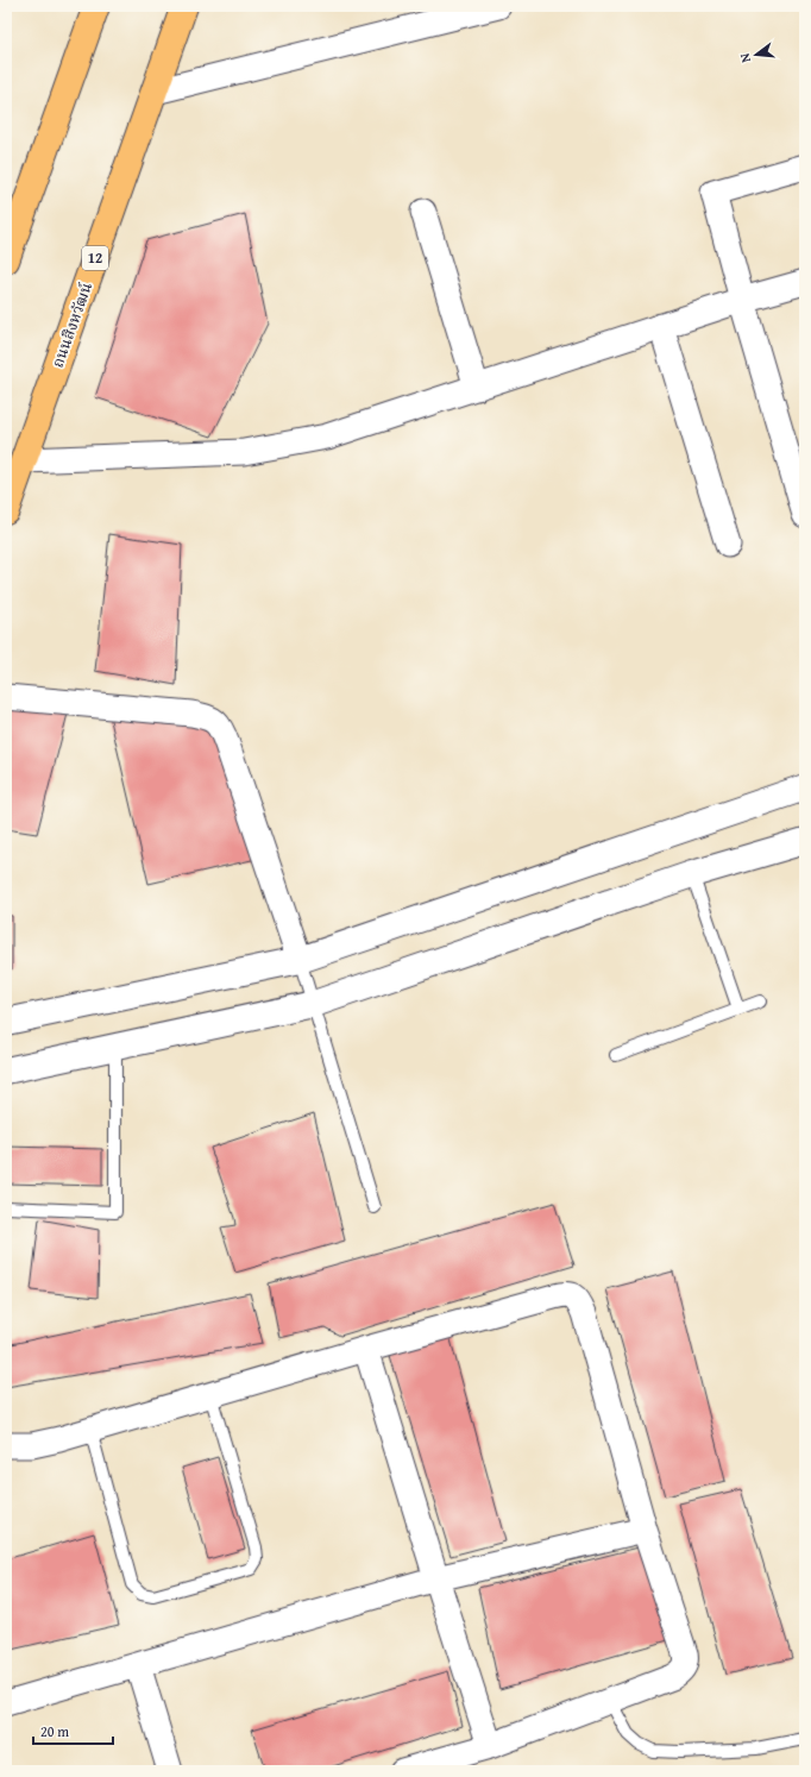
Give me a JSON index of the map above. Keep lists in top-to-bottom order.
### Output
{
  "streets": {
    "main road": ["12", "ถนนสิงหวัฒน์"]
  },
  "scale_bar": "20 m",
  "north": "left"
}
